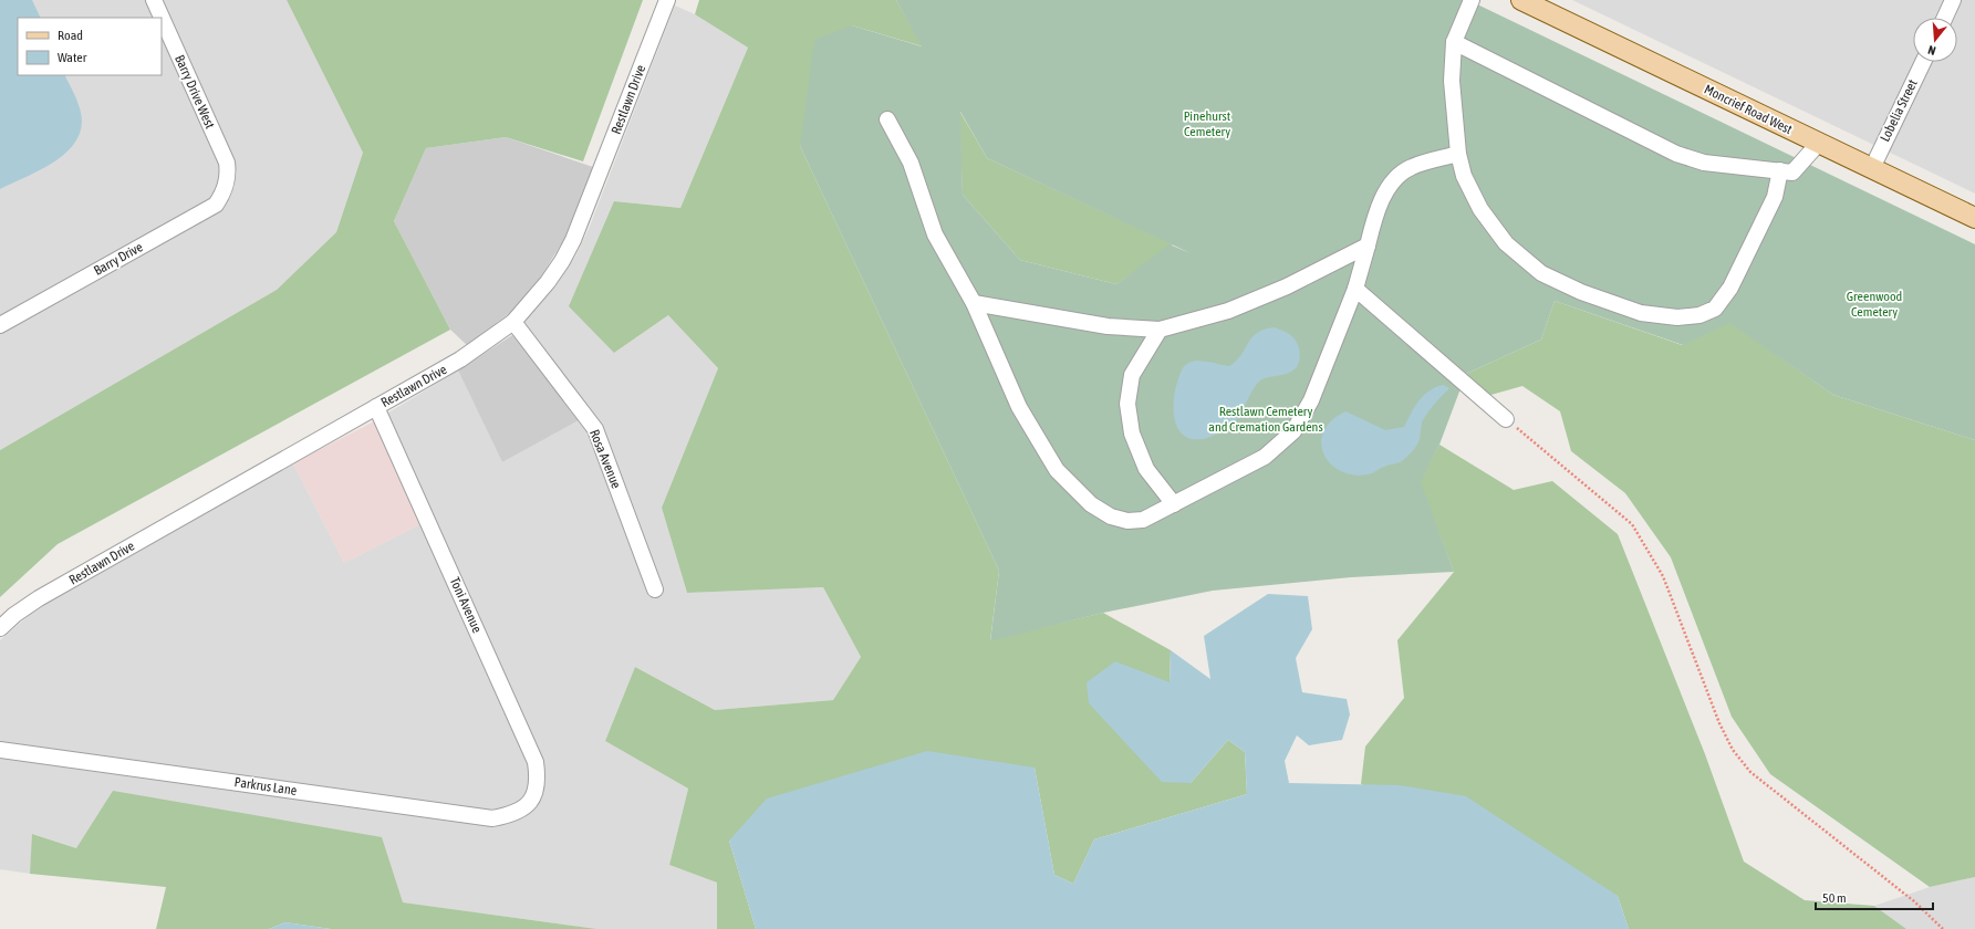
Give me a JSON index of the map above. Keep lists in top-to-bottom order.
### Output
{
  "streets": {
    "main road": ["Moncrief Road West"],
    "street": [
      "Barry Drive West",
      "Restlawn Drive",
      "Lobelia Street",
      "Barry Drive",
      "Rosa Avenue",
      "Toni Avenue",
      "Parkrus Lane"
    ]
  },
  "crossings": [
    ["Barry Drive West", "Barry Drive"],
    ["Restlawn Drive", "Rosa Avenue"],
    ["Restlawn Drive", "Toni Avenue"],
    ["Moncrief Road West", "Lobelia Street"],
    ["Toni Avenue", "Parkrus Lane"]
  ],
  "parks": ["Pinehurst Cemetery", "Greenwood Cemetery", "Restlawn Cemetery and Cremation Gardens"],
  "legend": ["Road", "Water"],
  "scale_bar": "50 m",
  "north": "bottom"
}
